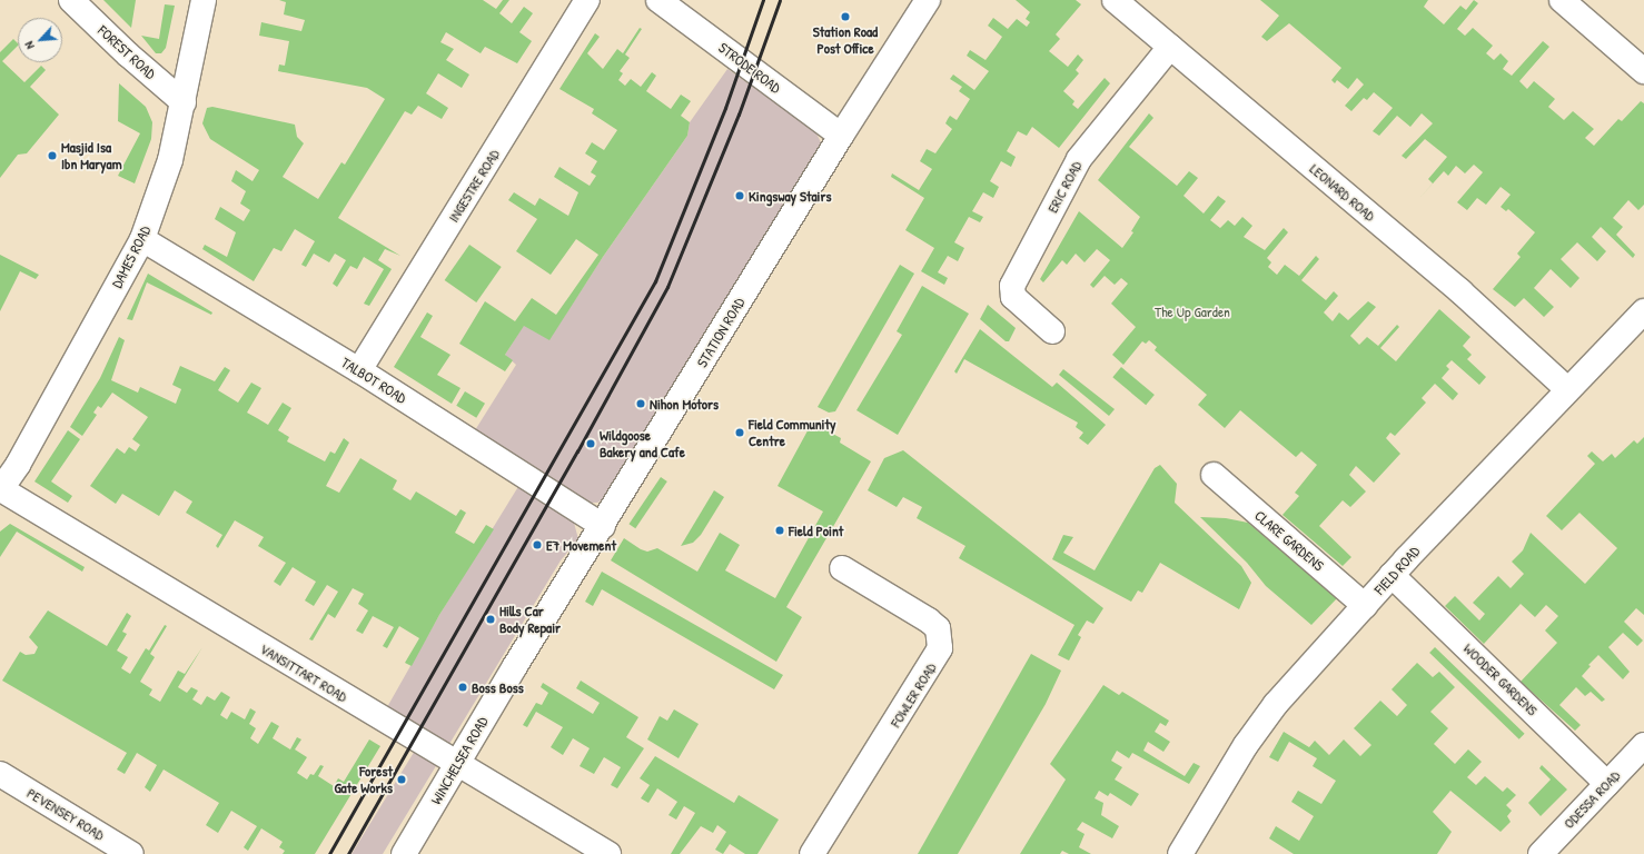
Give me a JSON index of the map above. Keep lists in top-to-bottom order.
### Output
{
  "streets": {
    "street": [
      "FOREST ROAD",
      "STRODE ROAD",
      "INGESTRE ROAD",
      "ERIC ROAD",
      "LEONARD ROAD",
      "DAMES ROAD",
      "STATION ROAD",
      "TALBOT ROAD",
      "CLARE GARDENS",
      "FIELD ROAD",
      "VANSITTART ROAD",
      "WOODER GARDENS",
      "FOWLER ROAD",
      "WINCHELSEA ROAD",
      "ODESSA ROAD",
      "PEVENSEY ROAD"
    ]
  },
  "crossings": [
    ["FOREST ROAD", "DAMES ROAD"],
    ["STRODE ROAD", "STATION ROAD"],
    ["INGESTRE ROAD", "TALBOT ROAD"],
    ["ERIC ROAD", "LEONARD ROAD"],
    ["LEONARD ROAD", "FIELD ROAD"],
    ["DAMES ROAD", "TALBOT ROAD"],
    ["DAMES ROAD", "VANSITTART ROAD"],
    ["STATION ROAD", "TALBOT ROAD"],
    ["STATION ROAD", "WINCHELSEA ROAD"],
    ["CLARE GARDENS", "FIELD ROAD"],
    ["FIELD ROAD", "WOODER GARDENS"],
    ["VANSITTART ROAD", "WINCHELSEA ROAD"],
    ["WOODER GARDENS", "ODESSA ROAD"]
  ],
  "parks": ["The Up Garden"],
  "places": [
    "Station Road Post Office",
    "Masjid Isa Ibn Maryam",
    "Kingsway Stairs",
    "Nihon Motors",
    "Field Community Centre",
    "Wildgoose Bakery and Cafe",
    "Field Point",
    "E7 Movement",
    "Hills Car Body Repair",
    "Boss Boss",
    "Forest Gate Works"
  ],
  "north": "bottom left"
}
